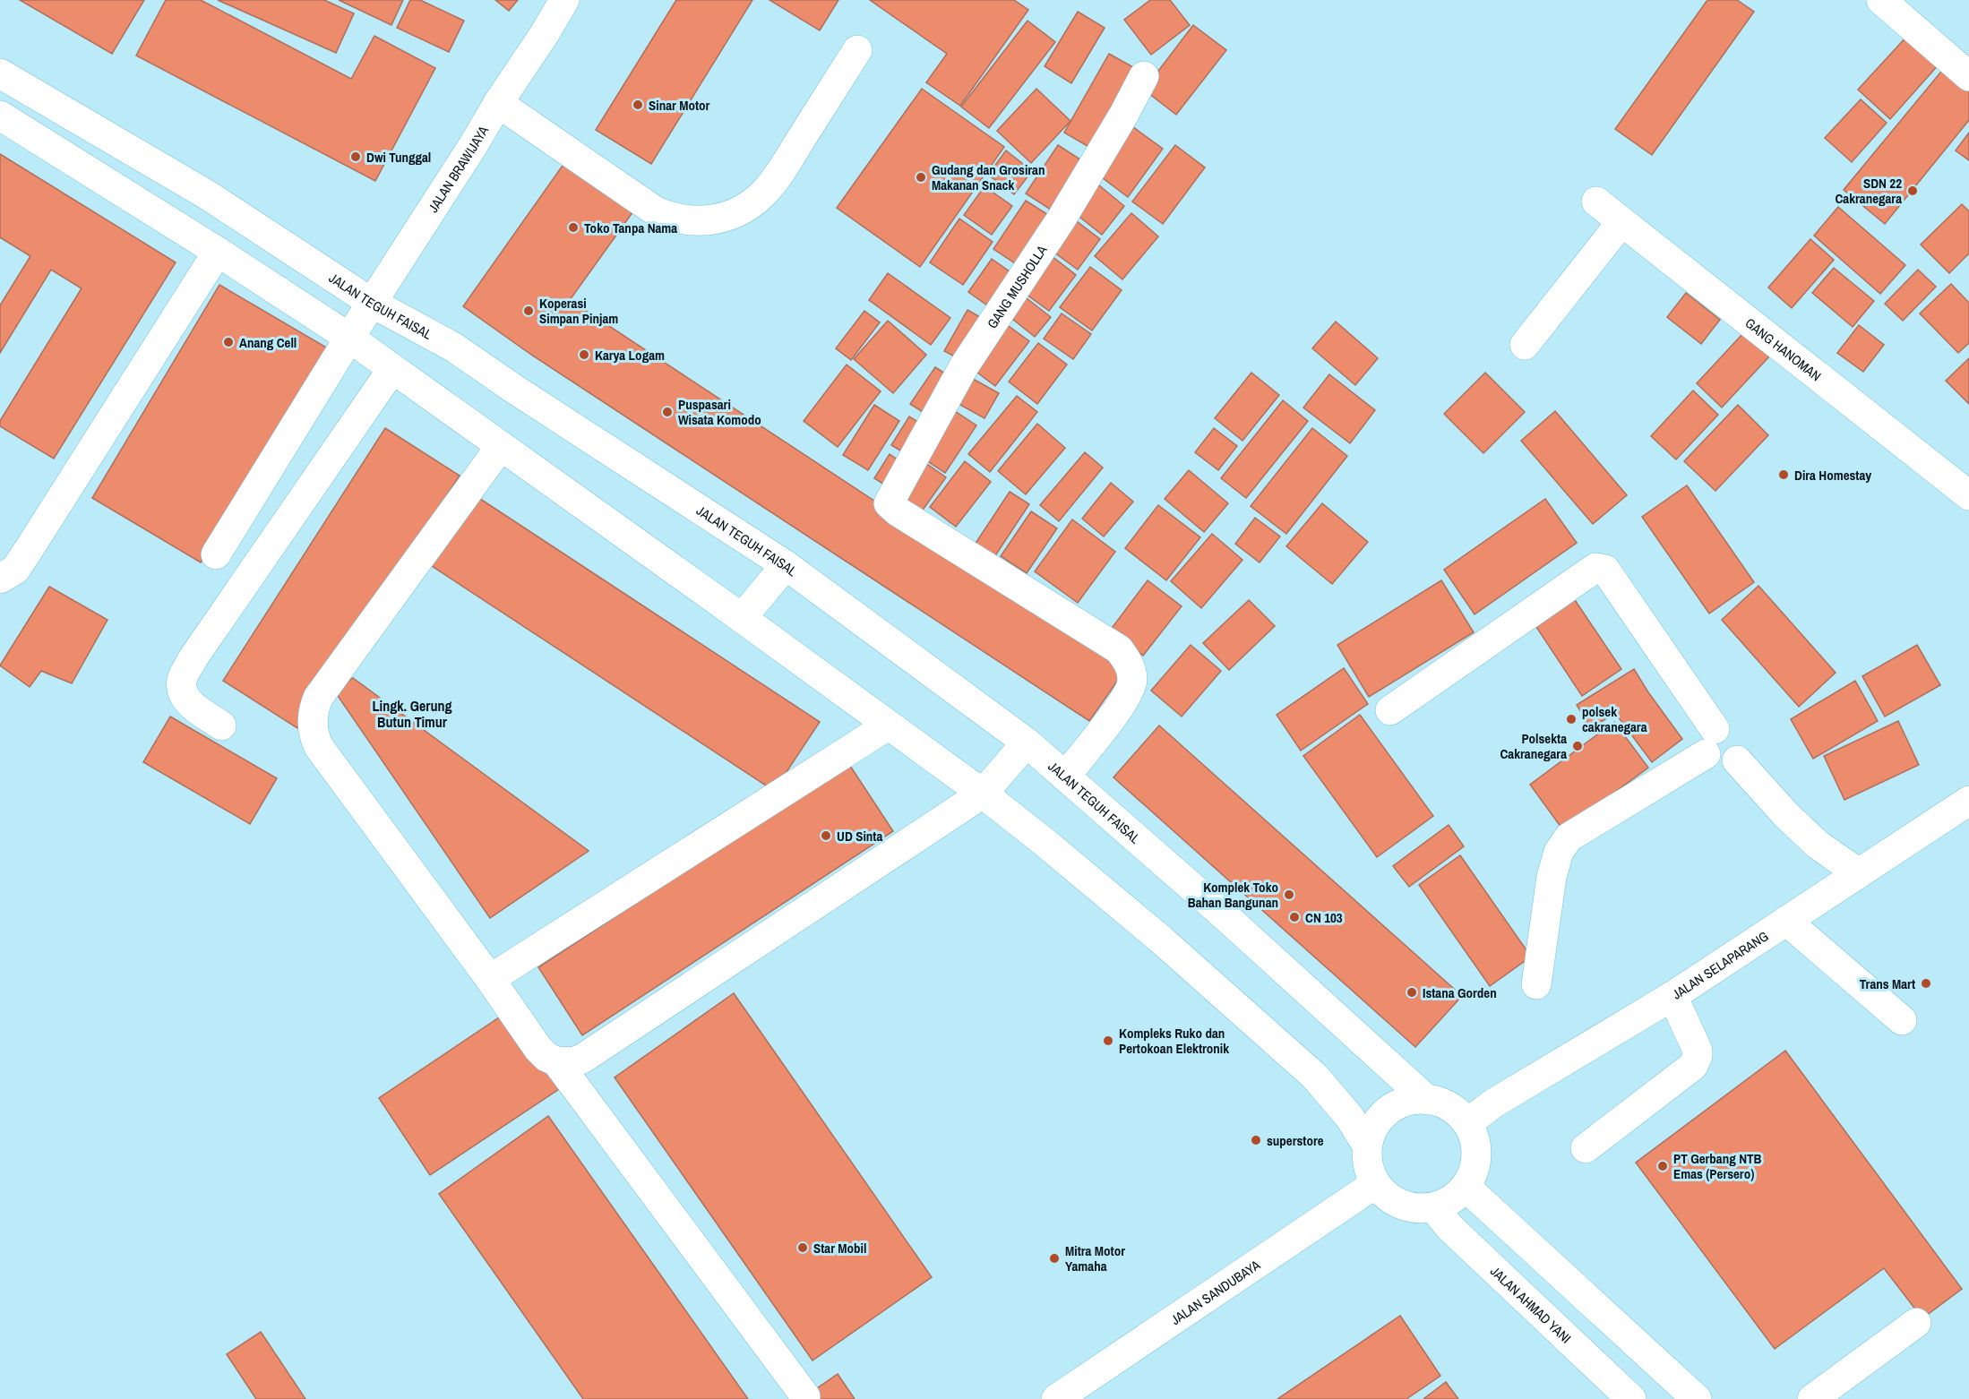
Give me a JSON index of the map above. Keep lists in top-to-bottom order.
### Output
{
  "streets": {
    "main road": [
      "JALAN BRAWIJAYA",
      "GANG MUSHOLLA",
      "JALAN TEGUH FAISAL",
      "GANG HANOMAN",
      "JALAN SELAPARANG",
      "JALAN SANDUBAYA",
      "JALAN AHMAD YANI"
    ]
  },
  "crossings": [
    ["JALAN BRAWIJAYA", "JALAN TEGUH FAISAL"],
    ["GANG MUSHOLLA", "JALAN TEGUH FAISAL"],
    ["JALAN TEGUH FAISAL", "JALAN SELAPARANG"],
    ["JALAN TEGUH FAISAL", "JALAN SANDUBAYA"],
    ["JALAN TEGUH FAISAL", "JALAN AHMAD YANI"],
    ["JALAN SELAPARANG", "JALAN SANDUBAYA"],
    ["JALAN SELAPARANG", "JALAN AHMAD YANI"],
    ["JALAN SANDUBAYA", "JALAN AHMAD YANI"]
  ],
  "districts": ["Lingk. Gerung Butun Timur"],
  "places": [
    "Sinar Motor",
    "Dwi Tunggal",
    "Gudang dan Grosiran Makanan Snack",
    "SDN 22 Cakranegara",
    "Toko Tanpa Nama",
    "Koperasi Simpan Pinjam",
    "Anang Cell",
    "Karya Logam",
    "Puspasari Wisata Komodo",
    "Dira Homestay",
    "polsek cakranegara",
    "Polsekta Cakranegara",
    "UD Sinta",
    "Komplek Toko Bahan Bangunan",
    "CN 103",
    "Trans Mart",
    "Istana Gorden",
    "Kompleks Ruko dan Pertokoan Elektronik",
    "superstore",
    "PT Gerbang NTB Emas (Persero)",
    "Star Mobil",
    "Mitra Motor Yamaha"
  ]
}
